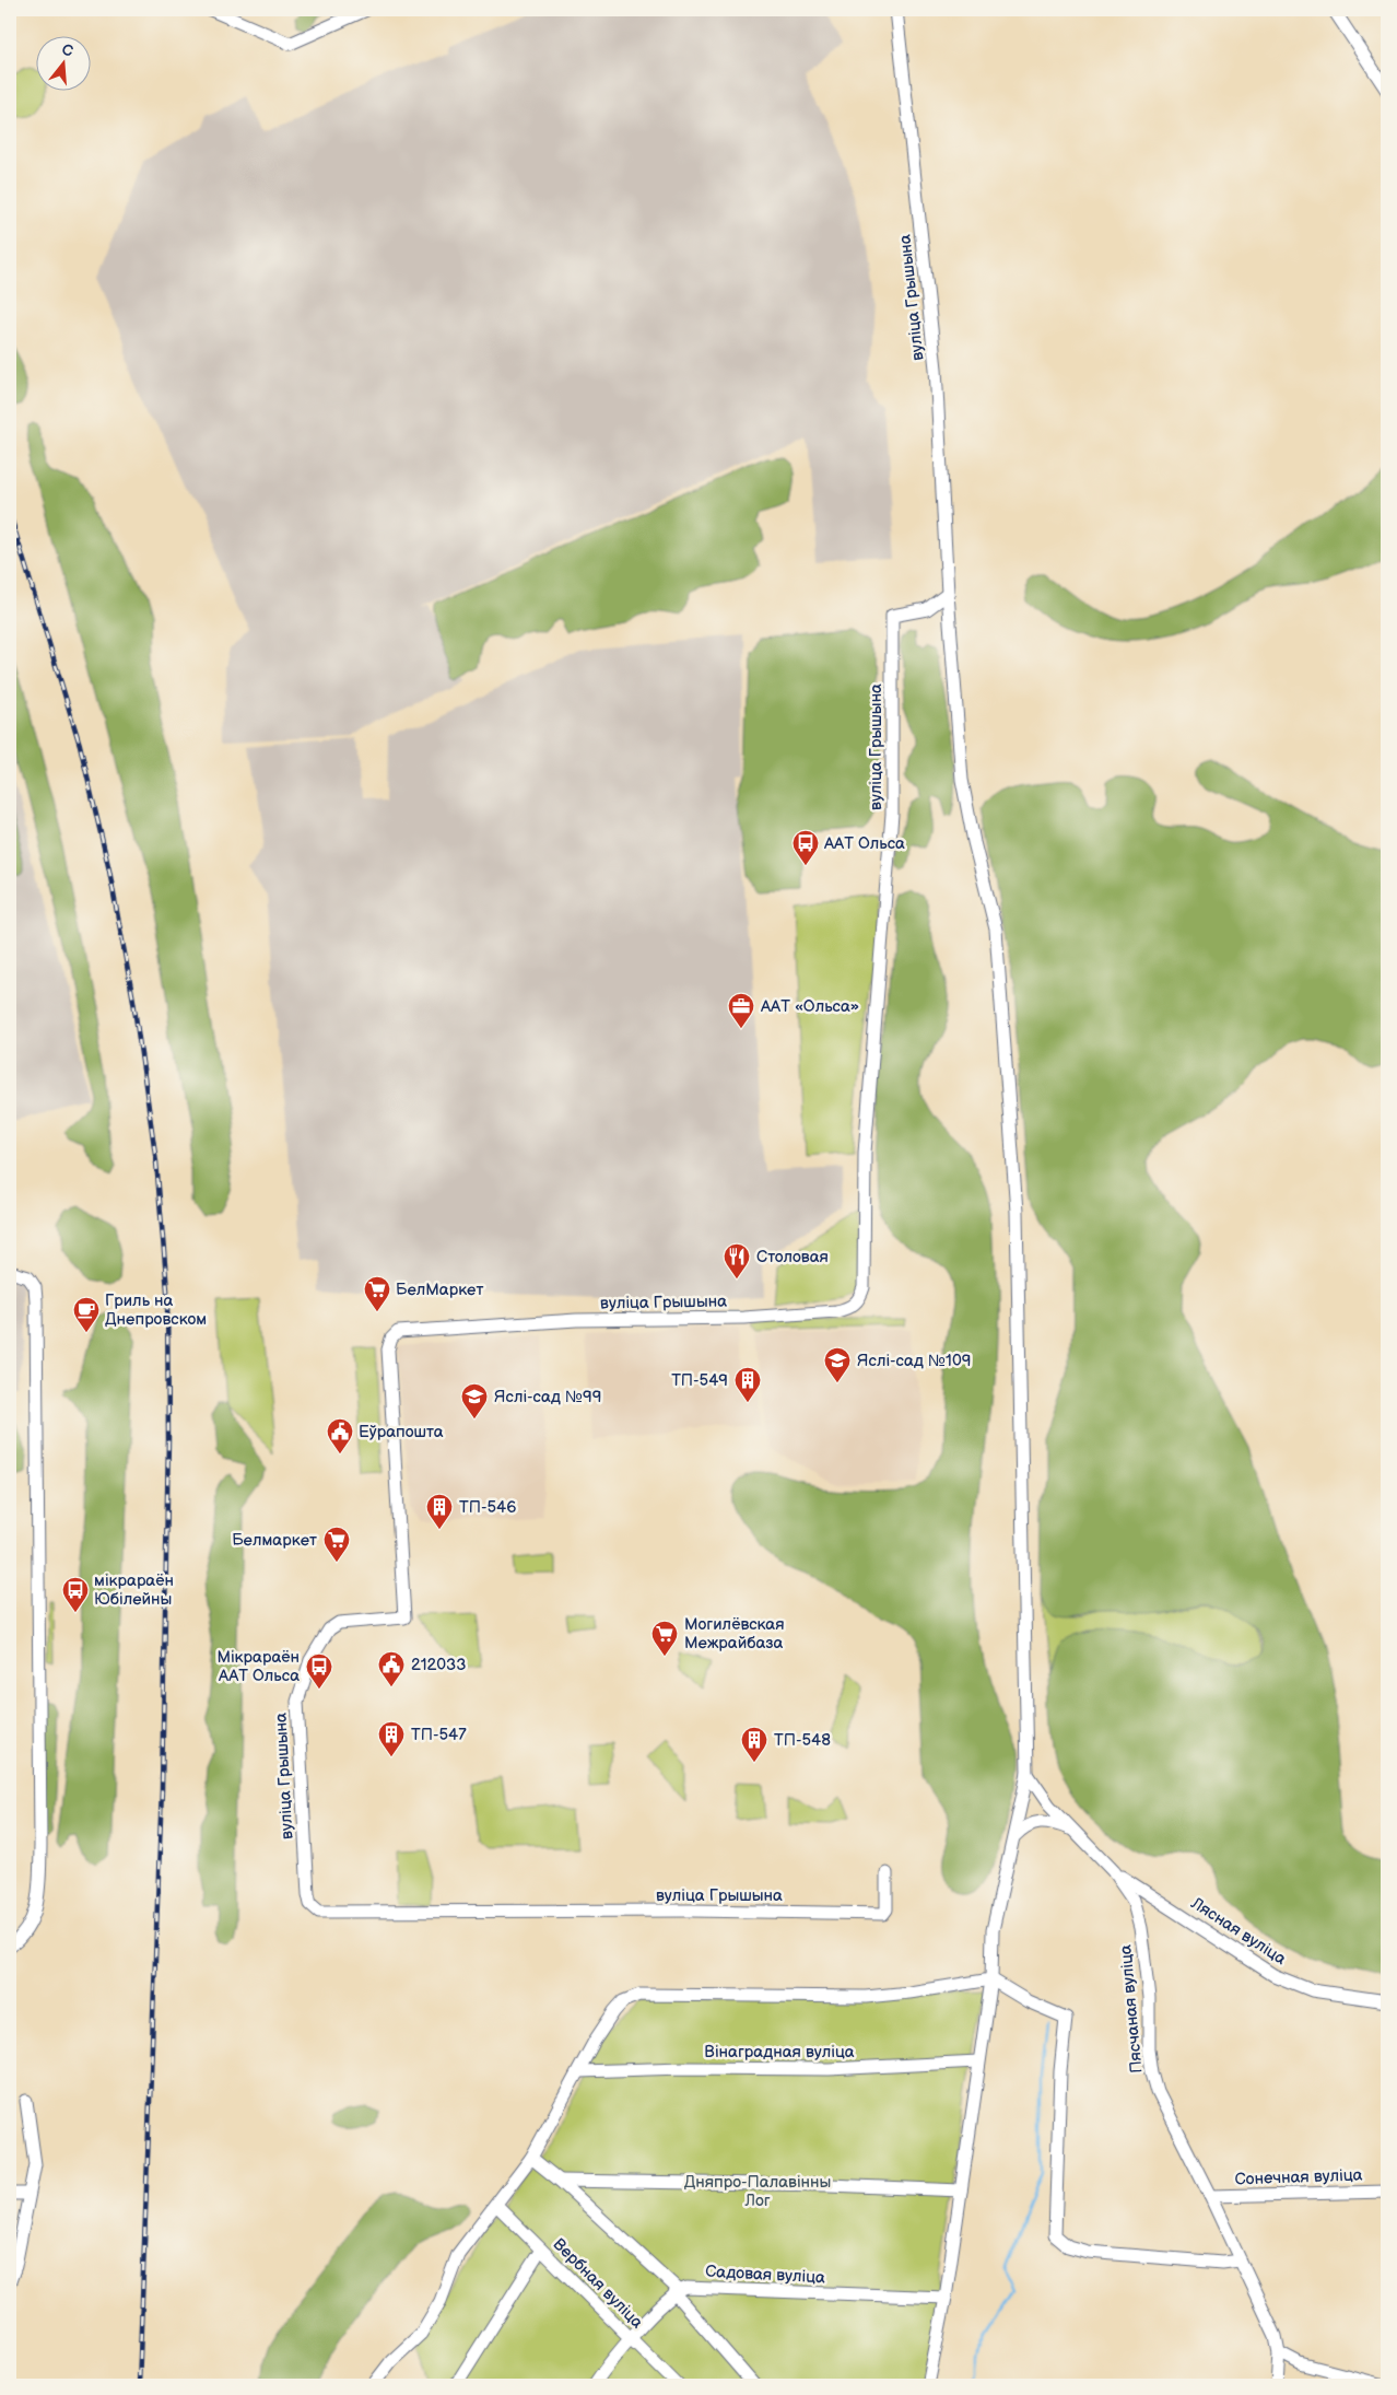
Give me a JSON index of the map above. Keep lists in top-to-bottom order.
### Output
{
  "streets": {
    "street": [
      "вуліца Грышына",
      "Лясная вуліца",
      "Пясчаная вуліца",
      "Вінаградная вуліца",
      "Сонечная вуліца",
      "Садовая вуліца",
      "Вербная вуліца"
    ]
  },
  "crossings": [
    ["Лясная вуліца", "Пясчаная вуліца"],
    ["Пясчаная вуліца", "Сонечная вуліца"]
  ],
  "parks": ["Дняпро-Палавінны Лог"],
  "places": {
    "bus stop": ["ААТ Ольса", "мікрараён Юбілейны", "Мікрараён ААТ Ольса"],
    "office": ["ААТ «Ольса»"],
    "restaurant": ["Столовая"],
    "supermarket": ["БелМаркет", "Белмаркет", "Могилёвская Межрайбаза"],
    "cafe": ["Гриль на Днепровском"],
    "school or university": ["Яслі-сад №109", "Яслі-сад №99"],
    "building": [
      "ТП-549",
      "ТП-546",
      "ТП-547",
      "ТП-548"
    ],
    "public building": ["Еўрапошта", "212033"]
  },
  "north": "top"
}
